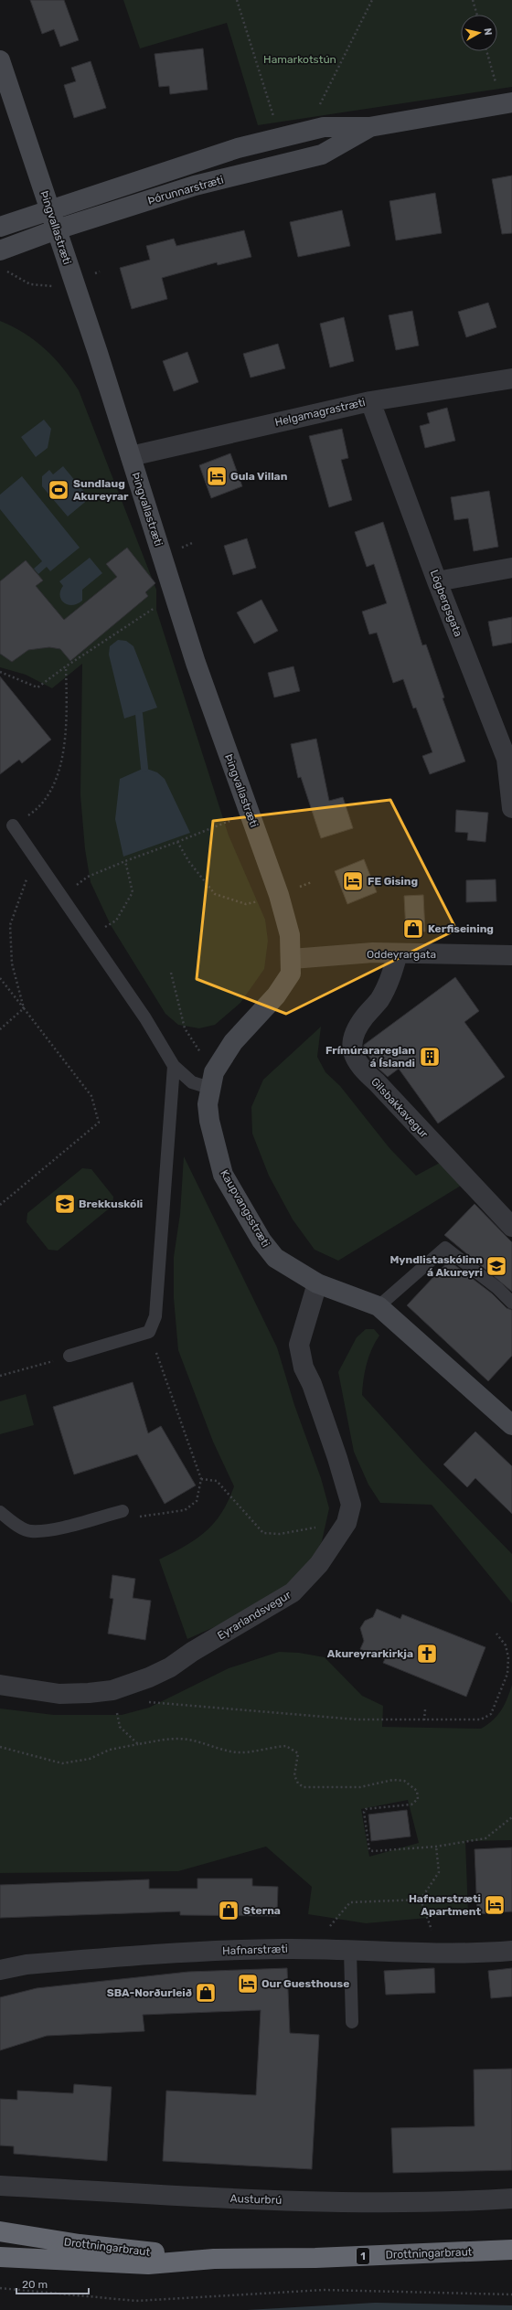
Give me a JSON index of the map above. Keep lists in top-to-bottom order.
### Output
{
  "streets": {
    "highway": ["Drottningarbraut", "1"],
    "main road": ["Þórunnarstræti", "Þingvallastræti", "Kaupvangsstræti"],
    "street": [
      "Helgamagrastræti",
      "Lögbergsgata",
      "Oddeyrargata",
      "Gilsbakkavegur",
      "Eyrarlandsvegur",
      "Hafnarstræti",
      "Austurbrú"
    ]
  },
  "crossings": [
    ["Þórunnarstræti", "Þingvallastræti"],
    ["Þingvallastræti", "Helgamagrastræti"],
    ["Þingvallastræti", "Oddeyrargata"],
    ["Þingvallastræti", "Kaupvangsstræti"],
    ["Helgamagrastræti", "Lögbergsgata"],
    ["Oddeyrargata", "Gilsbakkavegur"],
    ["Oddeyrargata", "Kaupvangsstræti"],
    ["Kaupvangsstræti", "Eyrarlandsvegur"]
  ],
  "parks": ["Hamarkotstún"],
  "places": {
    "hotel": [
      "Gula Villan",
      "FE Gising",
      "Hafnarstræti Apartment",
      "Our Guesthouse"
    ],
    "sports": ["Sundlaug Akureyrar"],
    "shop": ["Kerfiseining", "Sterna", "SBA-Norðurleið"],
    "building": ["Frímúrarareglan á Íslandi"],
    "school or university": ["Brekkuskóli", "Myndlistaskólinn á Akureyri"],
    "church": ["Akureyrarkirkja"]
  },
  "scale_bar": "20 m",
  "north": "right"
}
